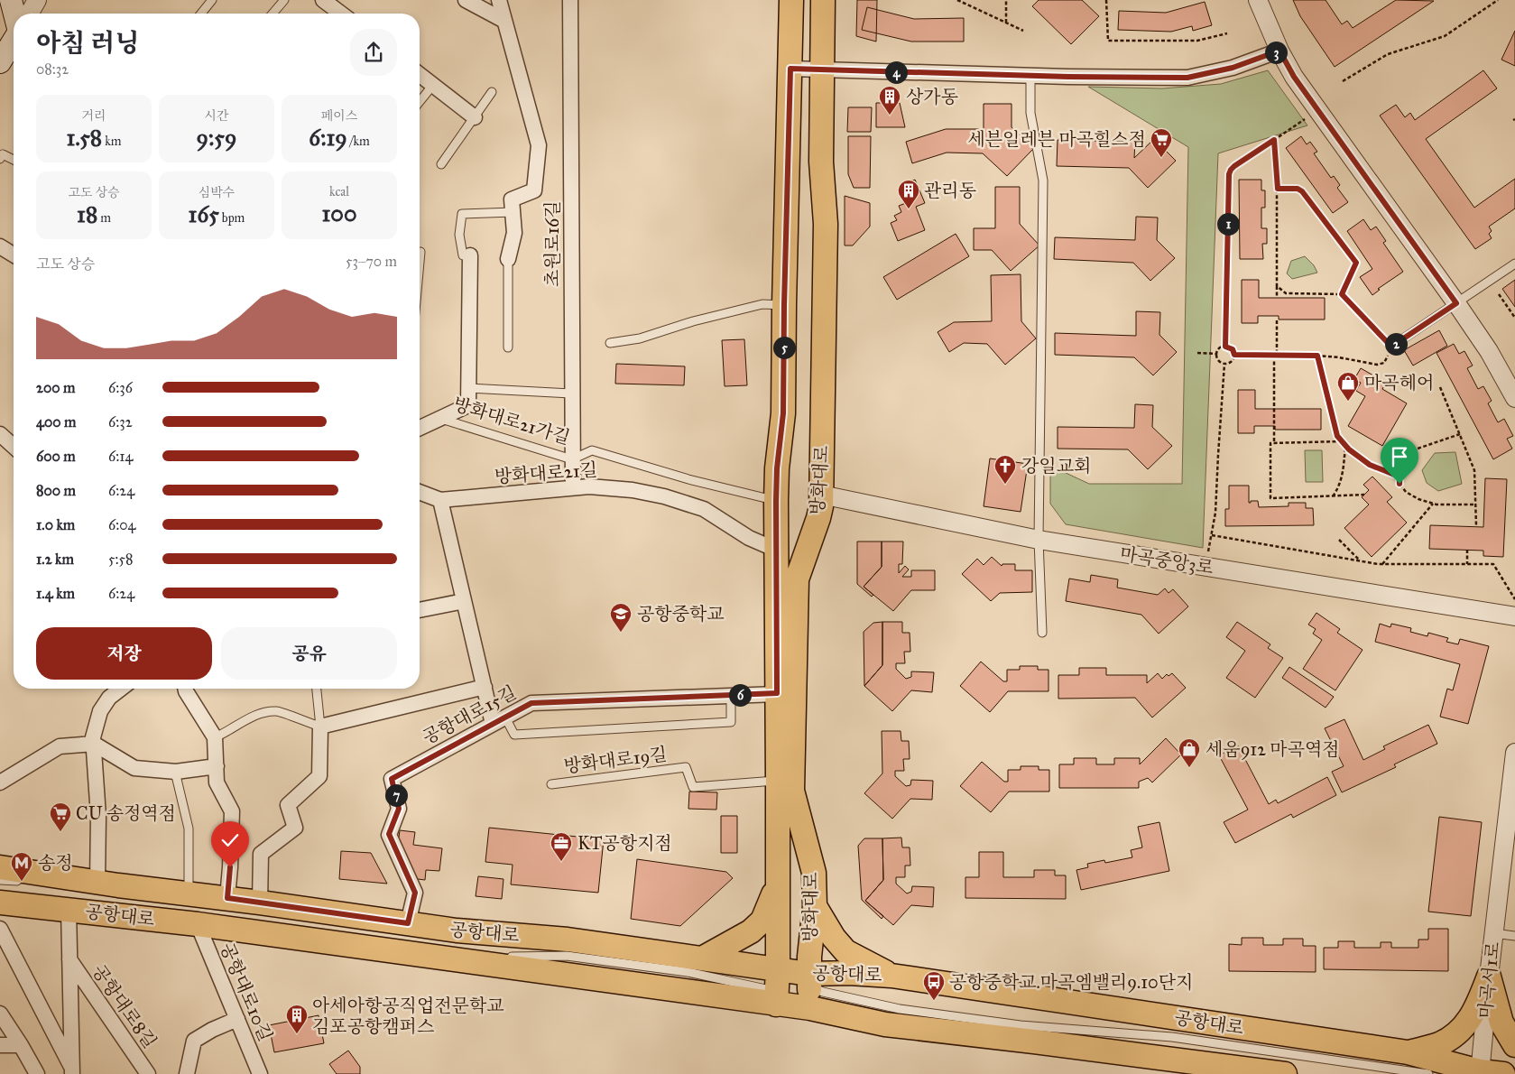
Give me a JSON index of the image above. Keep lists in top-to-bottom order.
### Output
{
  "streets": {
    "main road": ["방화대로", "공항대로"],
    "street": [
      "초원로16길",
      "방화대로21가길",
      "방화대로21길",
      "마곡중앙3로",
      "공항대로15길",
      "마곡서1로",
      "공항대로10길",
      "공항대로8길"
    ],
    "lane": ["방화대로19길"]
  },
  "crossings": [
    ["초원로16길", "방화대로21가길"],
    ["초원로16길", "방화대로21길"],
    ["방화대로21길", "방화대로"],
    ["방화대로", "마곡중앙3로"],
    ["방화대로", "공항대로15길"],
    ["방화대로", "방화대로19길"],
    ["방화대로", "공항대로"],
    ["공항대로15길", "공항대로"],
    ["공항대로", "마곡서1로"],
    ["공항대로", "공항대로10길"],
    ["공항대로", "공항대로8길"]
  ],
  "places": {
    "building": ["상가동", "관리동", "아세아항공직업전문학교 김포공항캠퍼스"],
    "supermarket": ["세븐일레븐 마곡힐스점", "CU 송정역점"],
    "shop": ["마곡헤어", "세움912 마곡역점"],
    "church": ["강일교회"],
    "school or university": ["공항중학교"],
    "office": ["KT공항지점"],
    "metro station": ["송정"],
    "bus stop": ["공항중학교.마곡엠밸리9.10단지"]
  },
  "page": {
    "heading": ["아침 러닝", "08:32"],
    "pins": [
      "3",
      "4",
      "1",
      "2",
      "5",
      "6",
      "7"
    ],
    "stats": [
      ["거리", "1.58 km"],
      ["시간", "9:59"],
      ["페이스", "6:19 /km"],
      ["고도 상승", "18 m"],
      ["심박수", "165 bpm"],
      ["kcal", "100"]
    ],
    "chart": ["고도 상승", "53–70 m"],
    "list": [
      {
        "name": "200 m",
        "note": "6:36"
      },
      {
        "name": "400 m",
        "note": "6:32"
      },
      {
        "name": "600 m",
        "note": "6:14"
      },
      {
        "name": "800 m",
        "note": "6:24"
      },
      {
        "name": "1.0 km",
        "note": "6:04"
      },
      {
        "name": "1.2 km",
        "note": "5:58"
      },
      {
        "name": "1.4 km",
        "note": "6:24"
      }
    ],
    "buttons": ["저장", "공유"]
  }
}
